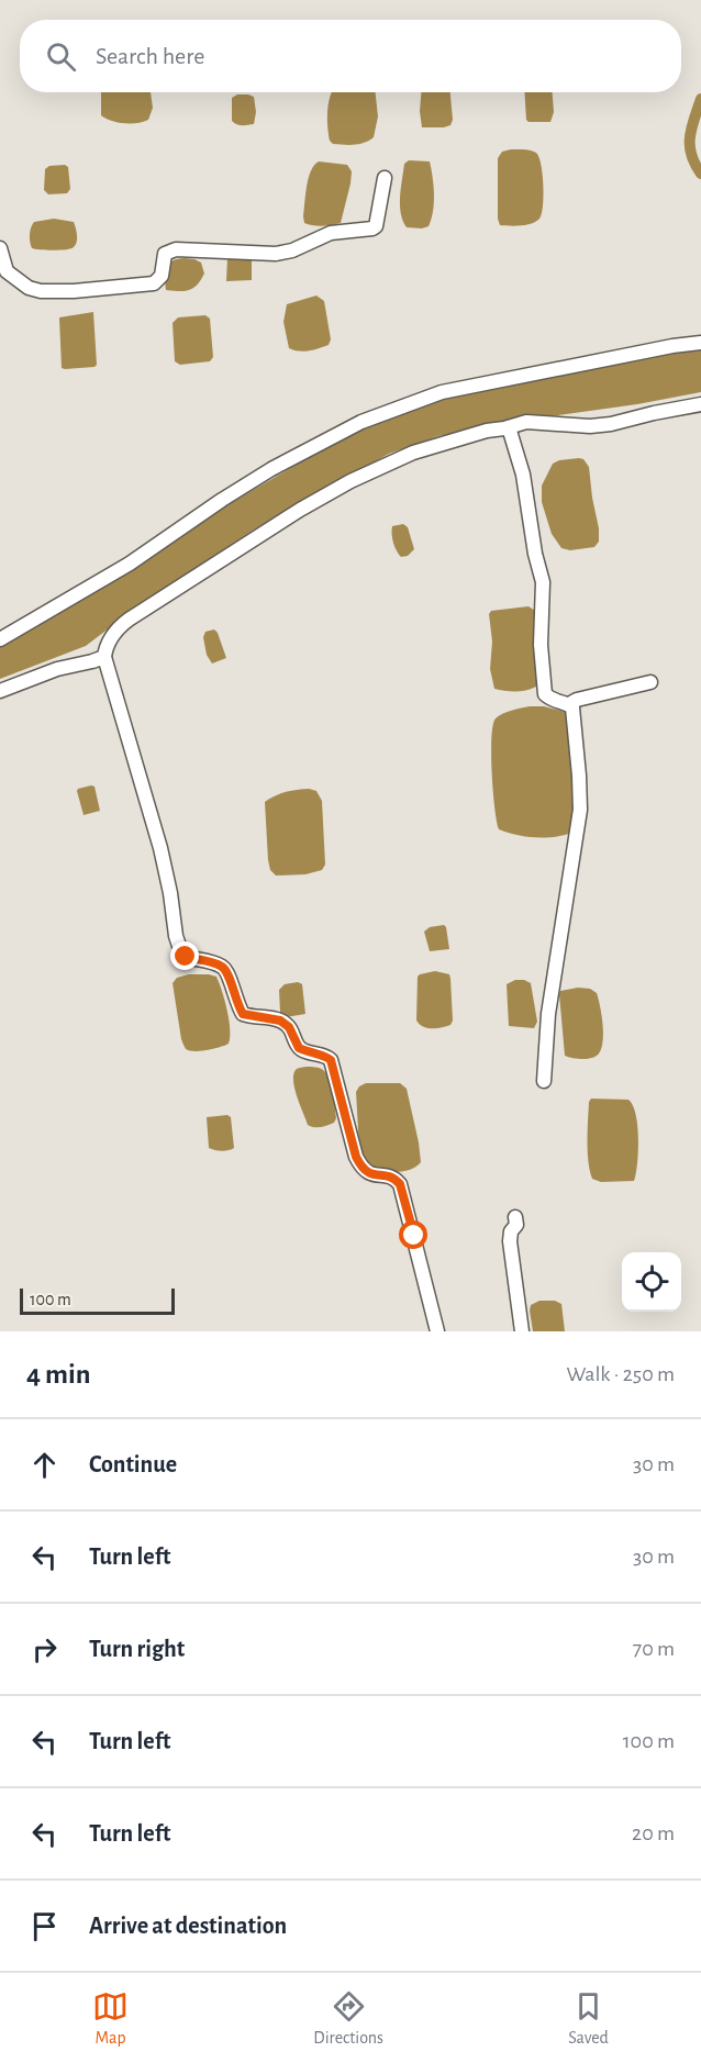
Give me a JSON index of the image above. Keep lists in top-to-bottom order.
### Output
{
  "scale_bar": "100 m",
  "page": {
    "search": "Search here",
    "scale": "100 m",
    "heading": ["4 min", "Walk · 250 m"],
    "list": [
      ["Continue", "30 m"],
      ["Turn left", "30 m"],
      ["Turn right", "70 m"],
      ["Turn left", "100 m"],
      ["Turn left", "20 m"],
      "Arrive at destination"
    ],
    "nav": ["Map", "Directions", "Saved"]
  }
}
